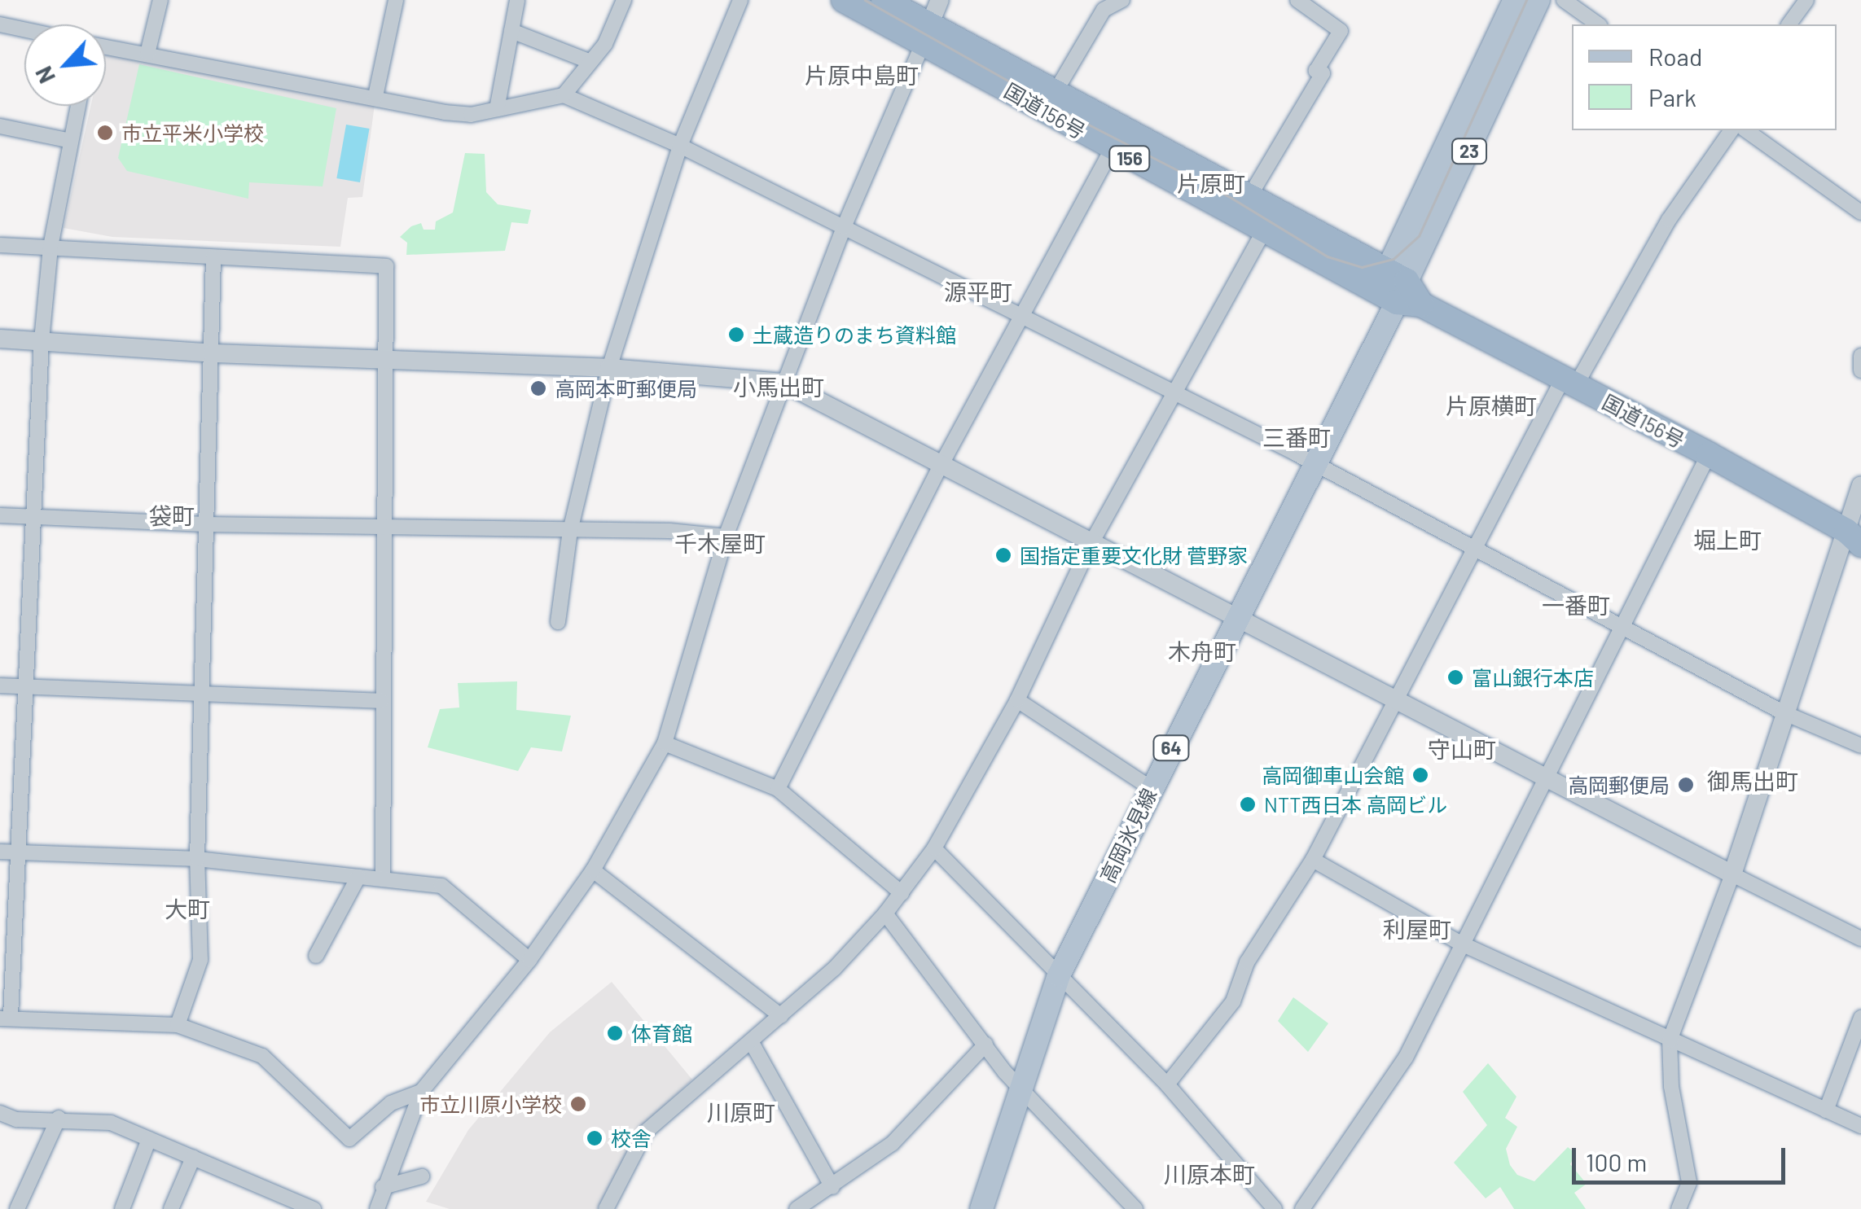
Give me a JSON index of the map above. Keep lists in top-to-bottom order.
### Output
{
  "streets": {
    "highway": ["国道156号", "156"],
    "main road": ["23", "64", "高岡氷見線"]
  },
  "crossings": [
    ["国道156号", "23"],
    ["国道156号", "高岡氷見線"],
    ["23", "高岡氷見線"]
  ],
  "districts": [
    "片原中島町",
    "片原町",
    "源平町",
    "小馬出町",
    "片原横町",
    "三番町",
    "袋町",
    "堀上町",
    "千木屋町",
    "一番町",
    "木舟町",
    "守山町",
    "御馬出町",
    "大町",
    "利屋町",
    "川原町",
    "川原本町"
  ],
  "places": [
    "市立平米小学校",
    "土蔵造りのまち資料館",
    "高岡本町郵便局",
    "国指定重要文化財 菅野家",
    "富山銀行本店",
    "高岡御車山会館",
    "高岡郵便局",
    "NTT西日本 高岡ビル",
    "体育館",
    "市立川原小学校",
    "校舎"
  ],
  "legend": ["Road", "Park"],
  "scale_bar": "100 m",
  "north": "bottom left"
}
